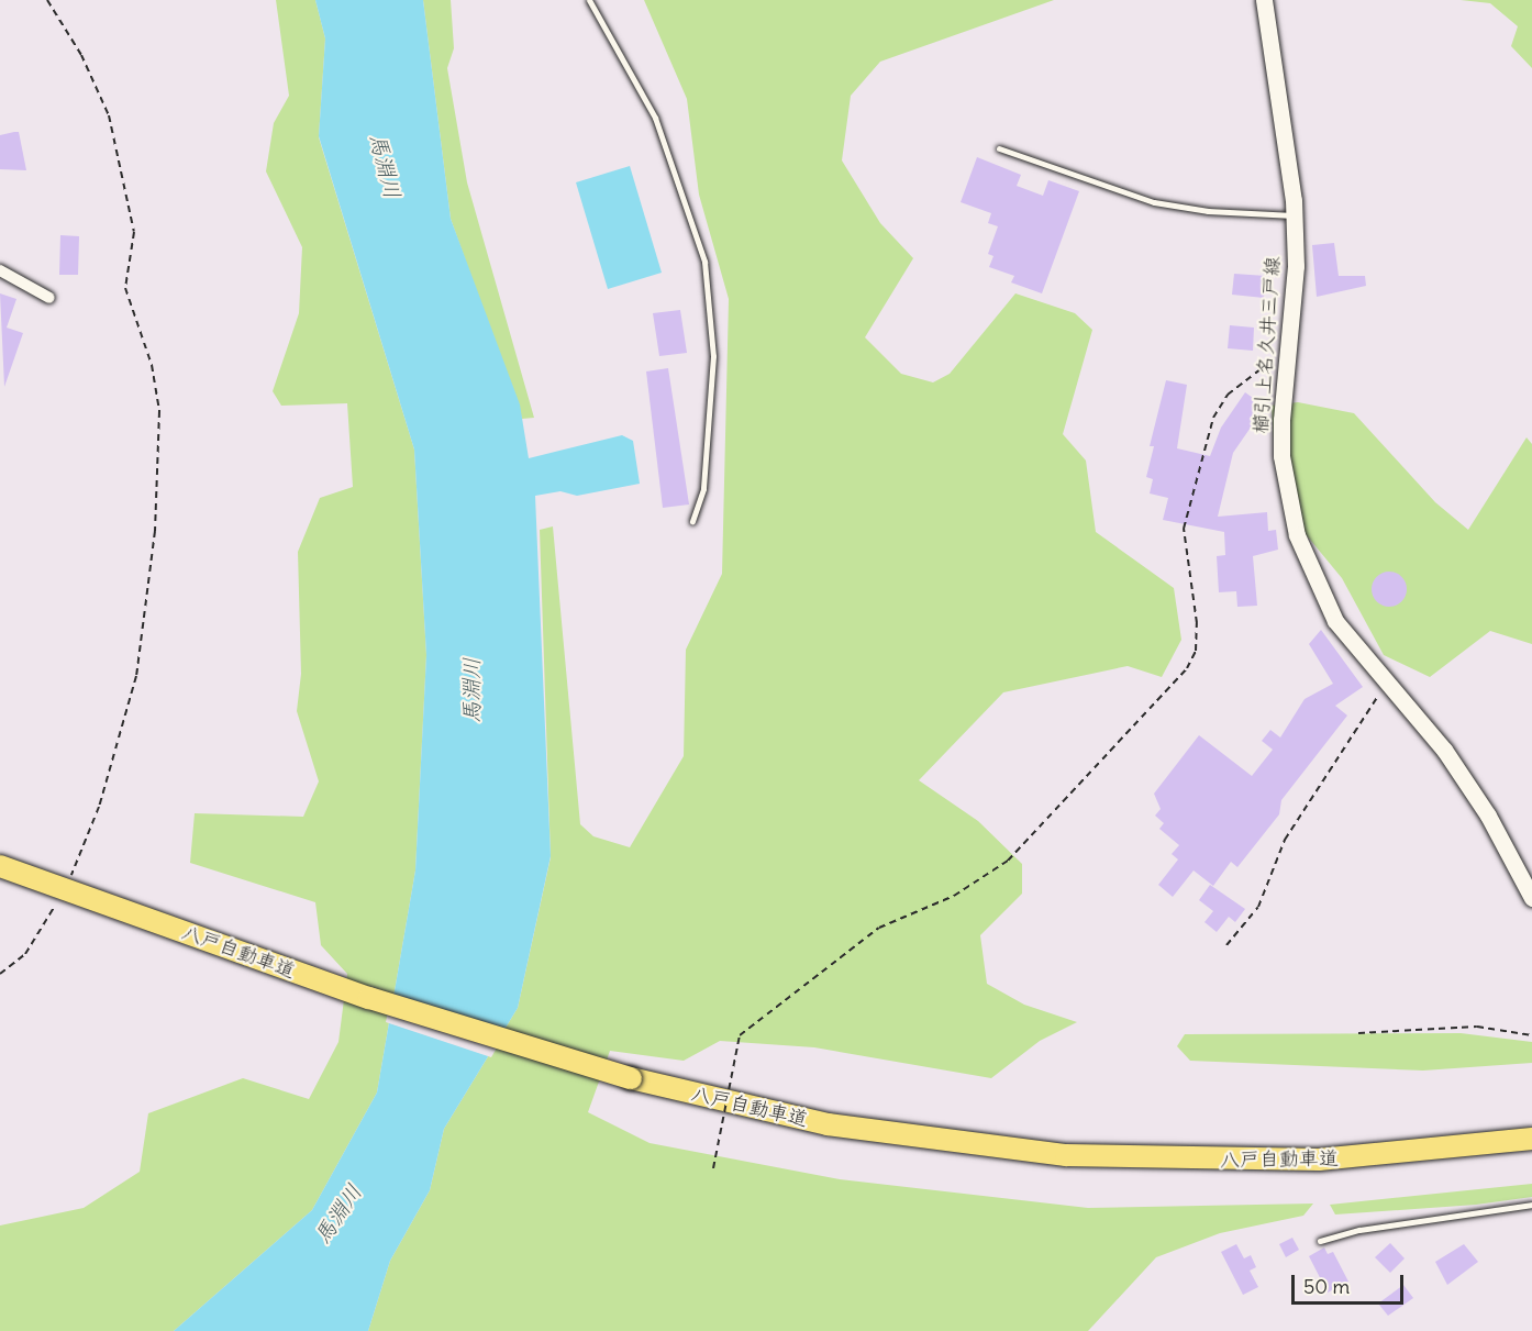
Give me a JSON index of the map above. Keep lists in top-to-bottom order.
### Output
{
  "streets": {
    "highway": ["八戸自動車道"],
    "main road": ["櫛引上名久井三戸線"]
  },
  "water": ["馬淵川"],
  "scale_bar": "50 m"
}
